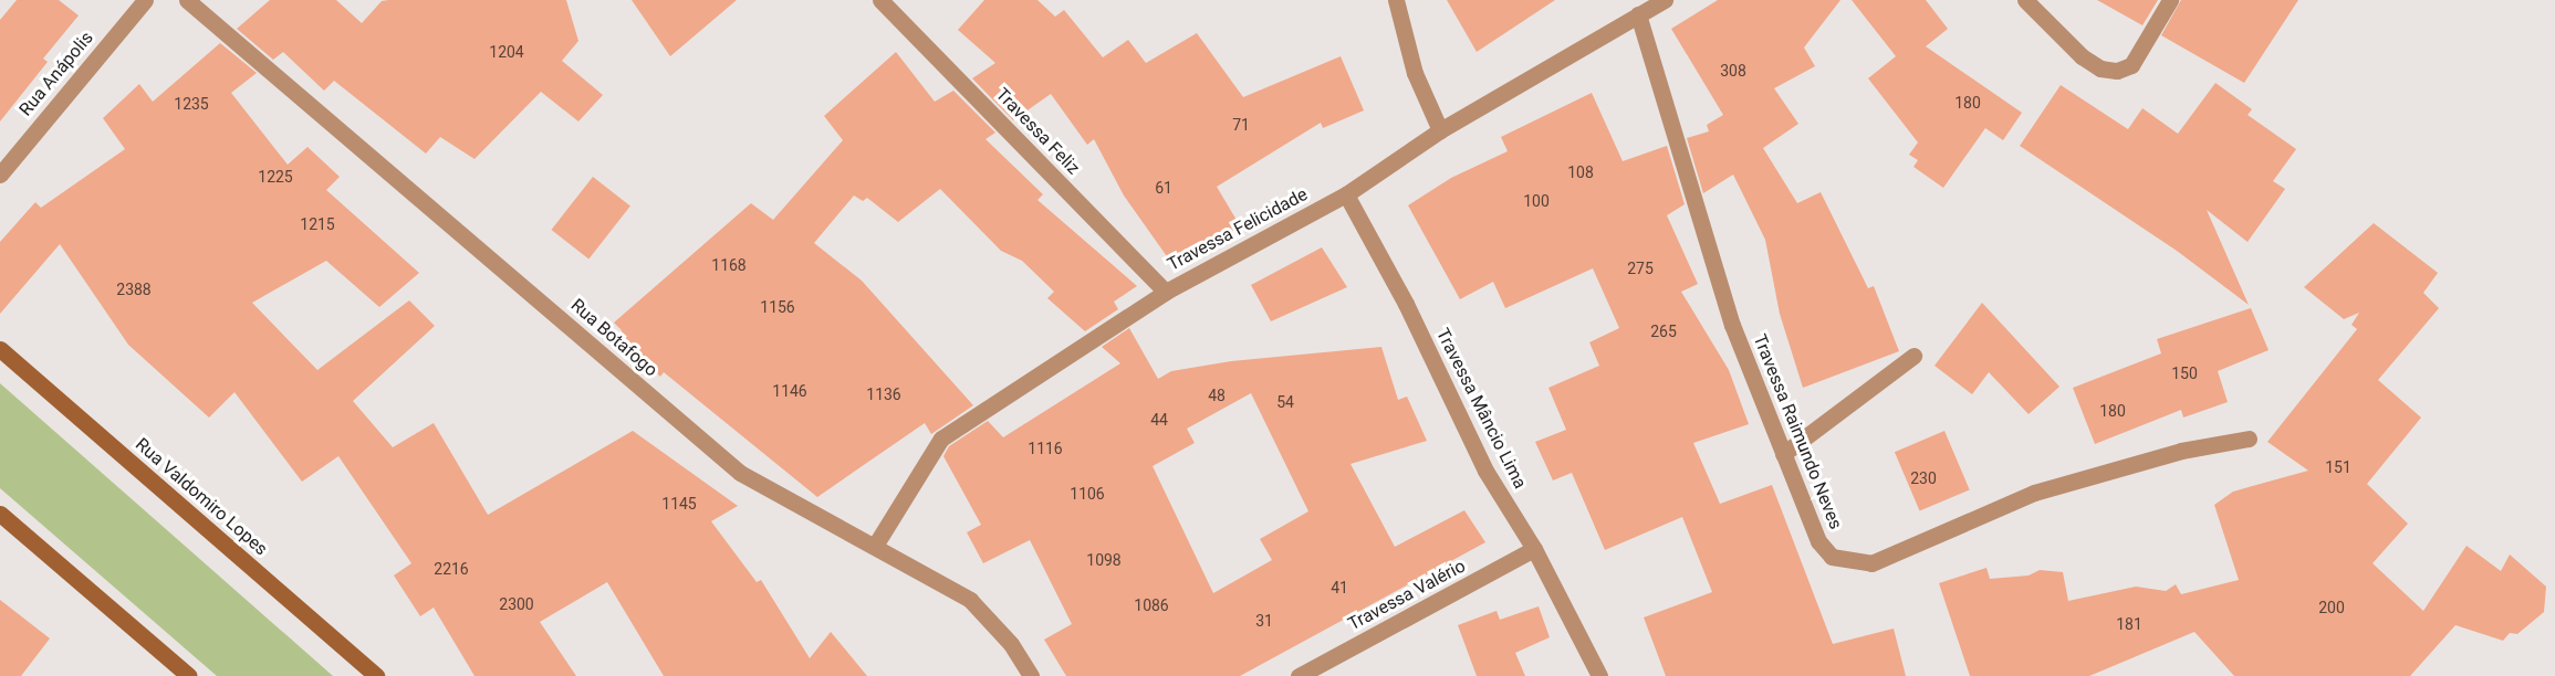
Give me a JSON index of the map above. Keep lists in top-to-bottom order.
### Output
{
  "streets": {
    "street": [
      "Rua Anápolis",
      "Travessa Feliz",
      "Travessa Felicidade",
      "Rua Botafogo",
      "Travessa Mâncio Lima",
      "Travessa Raimundo Neves",
      "Rua Valdomiro Lopes",
      "Travessa Valério"
    ]
  },
  "crossings": [
    ["Travessa Feliz", "Travessa Felicidade"],
    ["Travessa Felicidade", "Rua Botafogo"],
    ["Travessa Felicidade", "Travessa Mâncio Lima"],
    ["Travessa Felicidade", "Travessa Raimundo Neves"],
    ["Travessa Mâncio Lima", "Travessa Valério"]
  ],
  "house_numbers": [
    "1204",
    "308",
    "180",
    "1235",
    "71",
    "108",
    "1225",
    "61",
    "100",
    "1215",
    "1168",
    "275",
    "2388",
    "1156",
    "265",
    "150",
    "1146",
    "1136",
    "48",
    "54",
    "180",
    "44",
    "1116",
    "151",
    "230",
    "1106",
    "1145",
    "1098",
    "2216",
    "41",
    "2300",
    "1086",
    "200",
    "31",
    "181"
  ]
}
